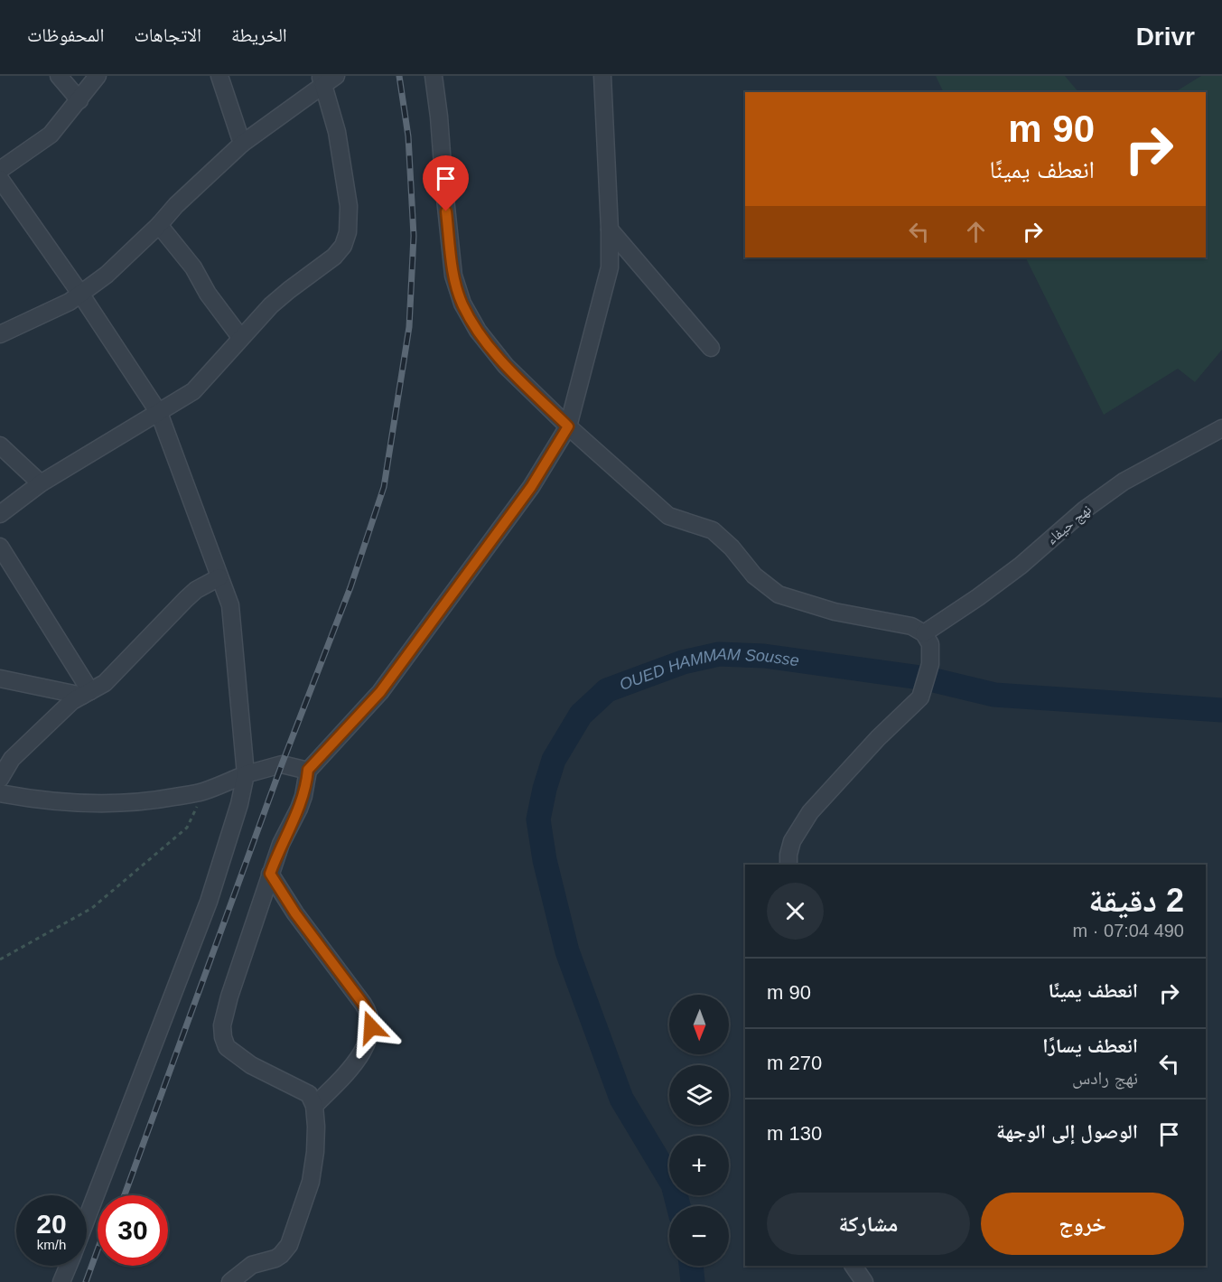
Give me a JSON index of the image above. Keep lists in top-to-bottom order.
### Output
{
  "streets": {
    "street": ["نهج حيفاء"]
  },
  "water": ["OUED HAMMAM Sousse"],
  "north": "bottom",
  "page": {
    "header": "Drivr",
    "nav": ["الخريطة", "الاتجاهات", "المحفوظات"],
    "turn": ["90 m", "انعطف يمينًا"],
    "heading": ["2 دقيقة", "490 m · 07:04"],
    "list": [
      {
        "name": "انعطف يمينًا",
        "value": "90 m"
      },
      {
        "name": "انعطف يسارًا",
        "note": "نهج رادس",
        "value": "270 m"
      },
      {
        "name": "الوصول إلى الوجهة",
        "value": "130 m"
      }
    ],
    "map_buttons": ["+", "−"],
    "buttons": ["خروج", "مشاركة"],
    "speed": "20 km/h",
    "limit": "30"
  }
}
